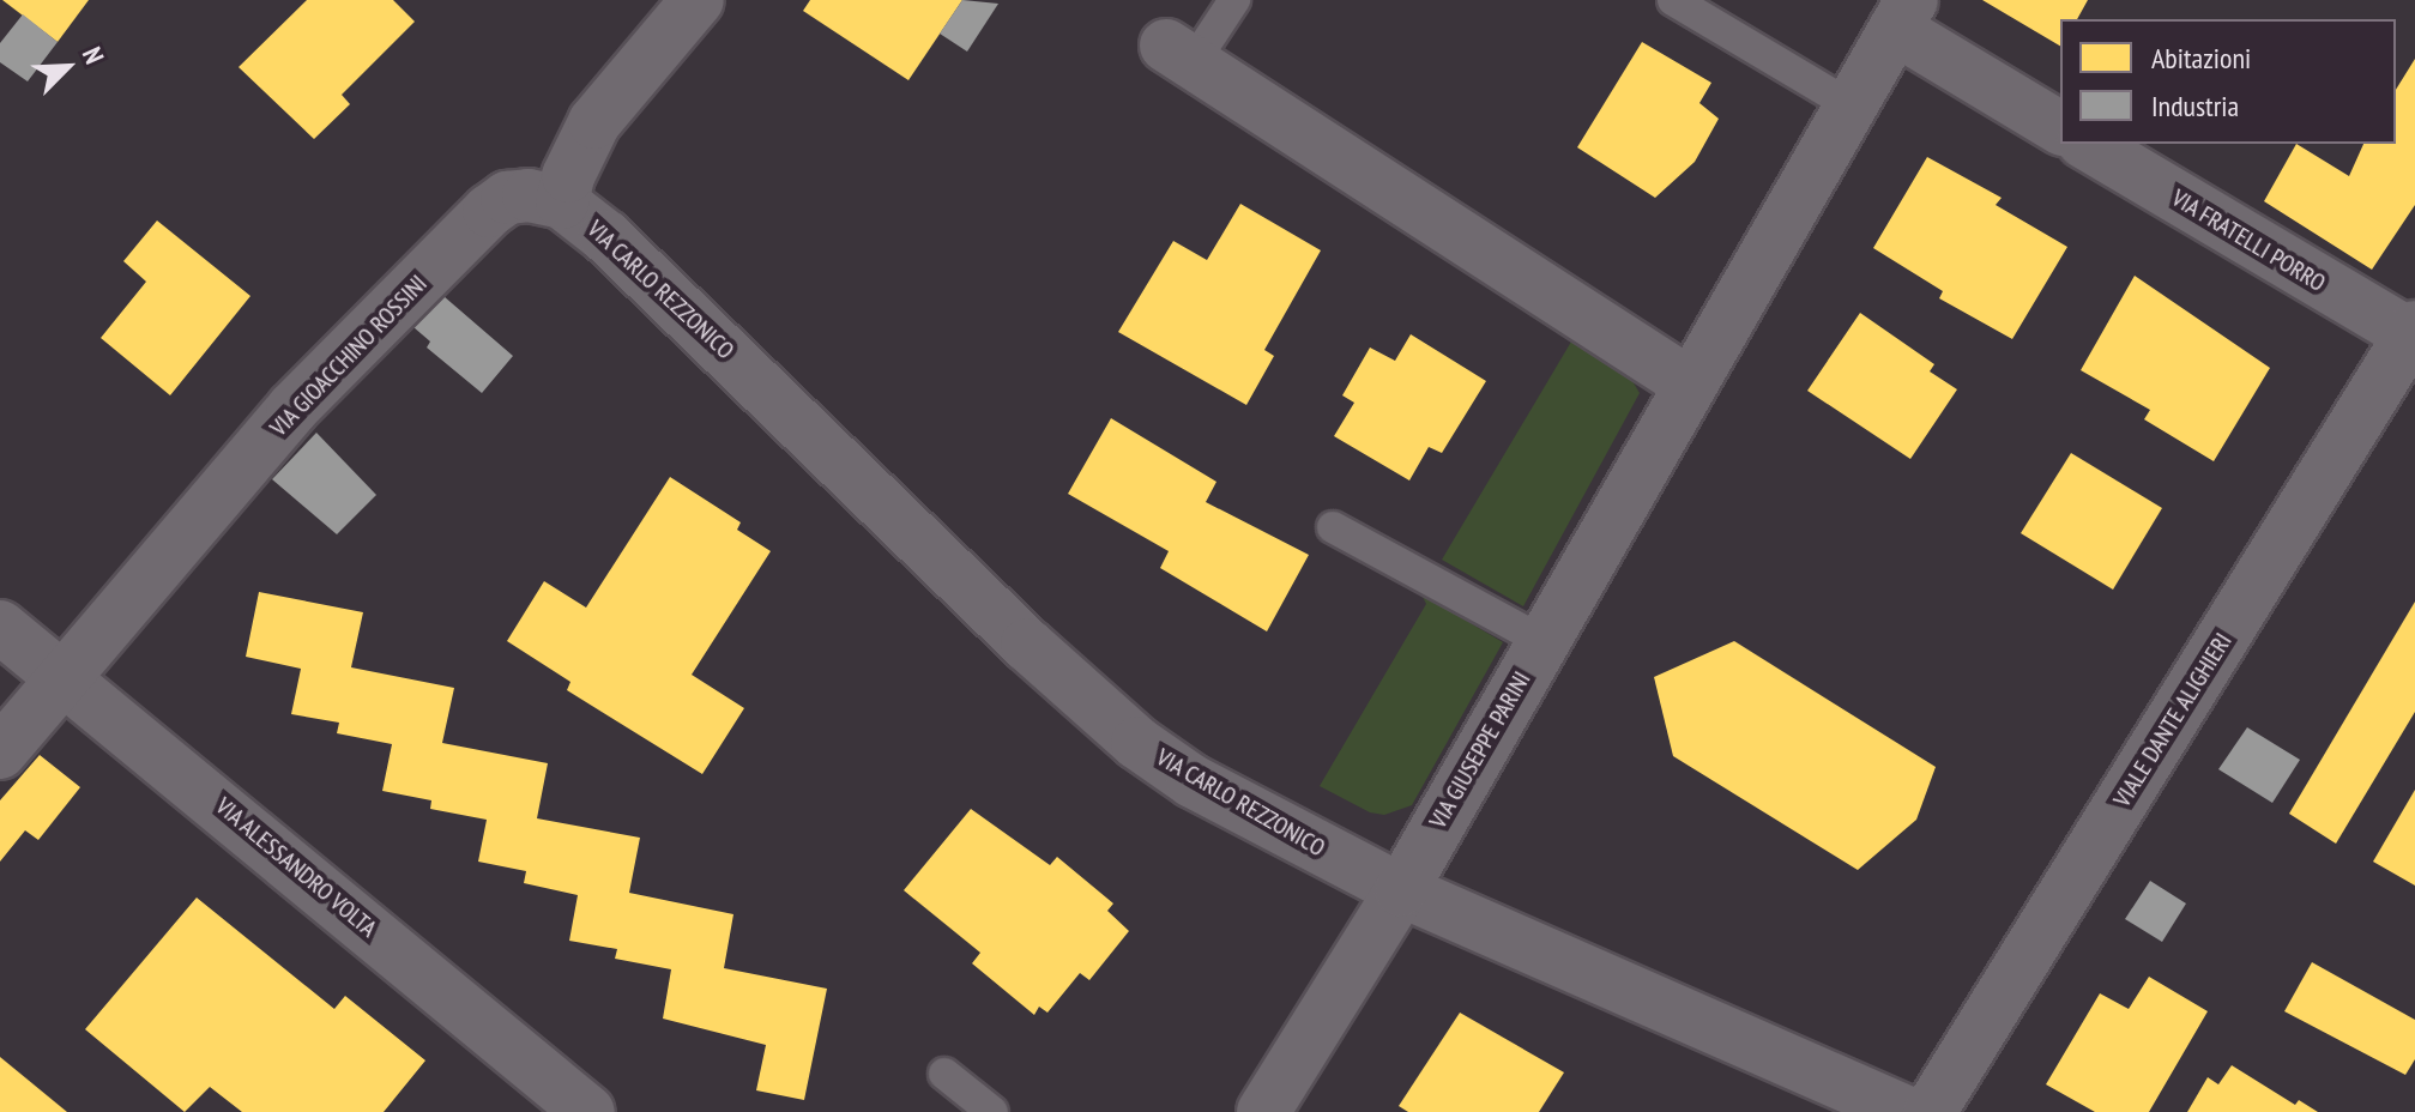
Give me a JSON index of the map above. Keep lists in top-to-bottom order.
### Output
{
  "streets": {
    "street": [
      "VIA FRATELLI PORRO",
      "VIA CARLO REZZONICO",
      "VIA GIOACCHINO ROSSINI",
      "VIALE DANTE ALIGHIERI",
      "VIA GIUSEPPE PARINI",
      "VIA ALESSANDRO VOLTA"
    ]
  },
  "crossings": [
    ["VIA FRATELLI PORRO", "VIALE DANTE ALIGHIERI"],
    ["VIA CARLO REZZONICO", "VIA GIOACCHINO ROSSINI"],
    ["VIA CARLO REZZONICO", "VIA GIUSEPPE PARINI"],
    ["VIA GIOACCHINO ROSSINI", "VIA ALESSANDRO VOLTA"]
  ],
  "legend": ["Abitazioni", "Industria"],
  "north": "top right"
}
